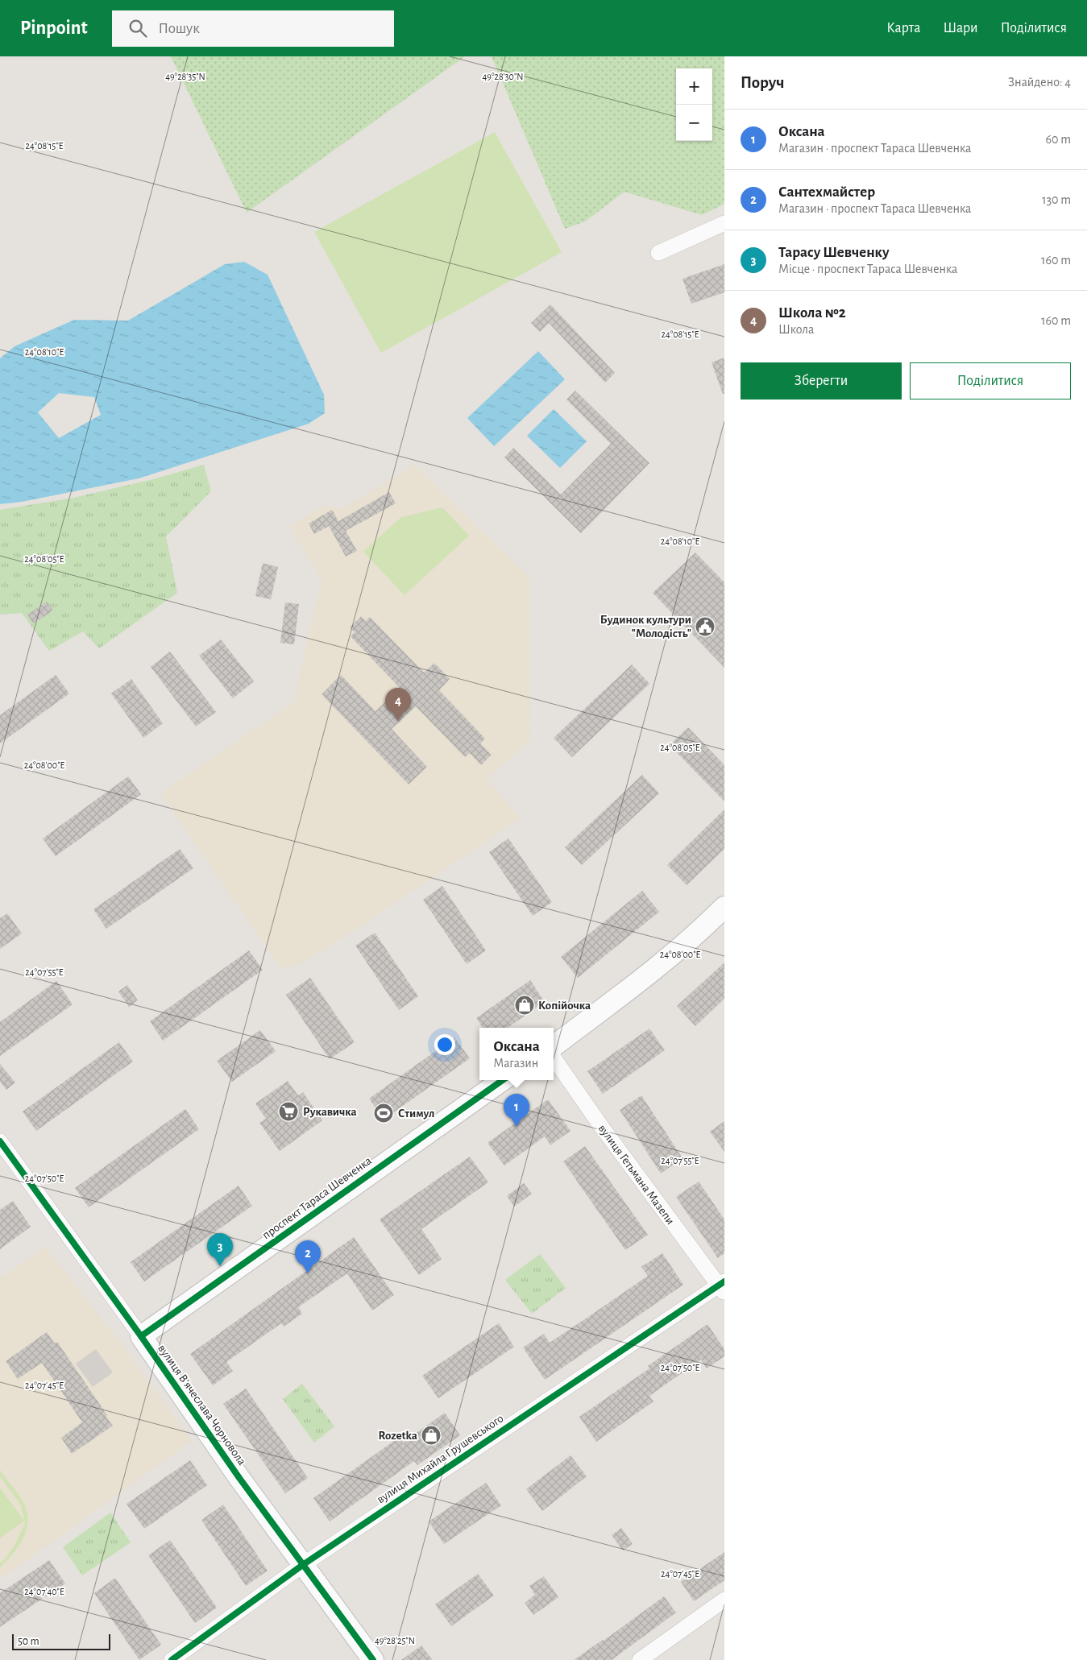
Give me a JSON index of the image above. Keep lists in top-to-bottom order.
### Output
{
  "streets": {
    "street": [
      "вулиця Гетьмана Мазепи",
      "проспект Тараса Шевченка",
      "вулиця Вʼячеслава Чорновола",
      "вулиця Михайла Грушевського"
    ]
  },
  "crossings": [
    ["вулиця Гетьмана Мазепи", "вулиця Михайла Грушевського"],
    ["проспект Тараса Шевченка", "вулиця Вʼячеслава Чорновола"],
    ["вулиця Вʼячеслава Чорновола", "вулиця Михайла Грушевського"]
  ],
  "places": {
    "public building": ["Будинок культури \"Молодість\""],
    "shop": ["Копійочка", "Rozetka"],
    "supermarket": ["Рукавичка"],
    "sports": ["Стимул"]
  },
  "scale_bar": "50 m",
  "page": {
    "header": "Pinpoint",
    "search": "Пошук",
    "nav": ["Карта", "Шари", "Поділитися"],
    "heading": ["Поруч", "Знайдено: 4"],
    "map_buttons": ["+", "−"],
    "list": [
      {
        "mark": "1",
        "name": "Оксана",
        "note": "Магазин · проспект Тараса Шевченка",
        "value": "60 m"
      },
      {
        "mark": "2",
        "name": "Сантехмайстер",
        "note": "Магазин · проспект Тараса Шевченка",
        "value": "130 m"
      },
      {
        "mark": "3",
        "name": "Тарасу Шевченку",
        "note": "Місце · проспект Тараса Шевченка",
        "value": "160 m"
      },
      {
        "mark": "4",
        "name": "Школа №2",
        "note": "Школа",
        "value": "160 m"
      }
    ],
    "buttons": ["Зберегти", "Поділитися"],
    "pins": [
      "4",
      "1",
      "3",
      "2"
    ],
    "popup": ["Оксана", "Магазин"],
    "scale": "50 m"
  },
  "coordinates": [
    "49°28'35\"N",
    "49°28'30\"N",
    "24°08'15\"E",
    "24°08'10\"E",
    "24°08'05\"E",
    "24°08'00\"E",
    "24°07'55\"E",
    "24°07'50\"E",
    "24°07'45\"E",
    "24°07'40\"E",
    "49°28'25\"N"
  ]
}
